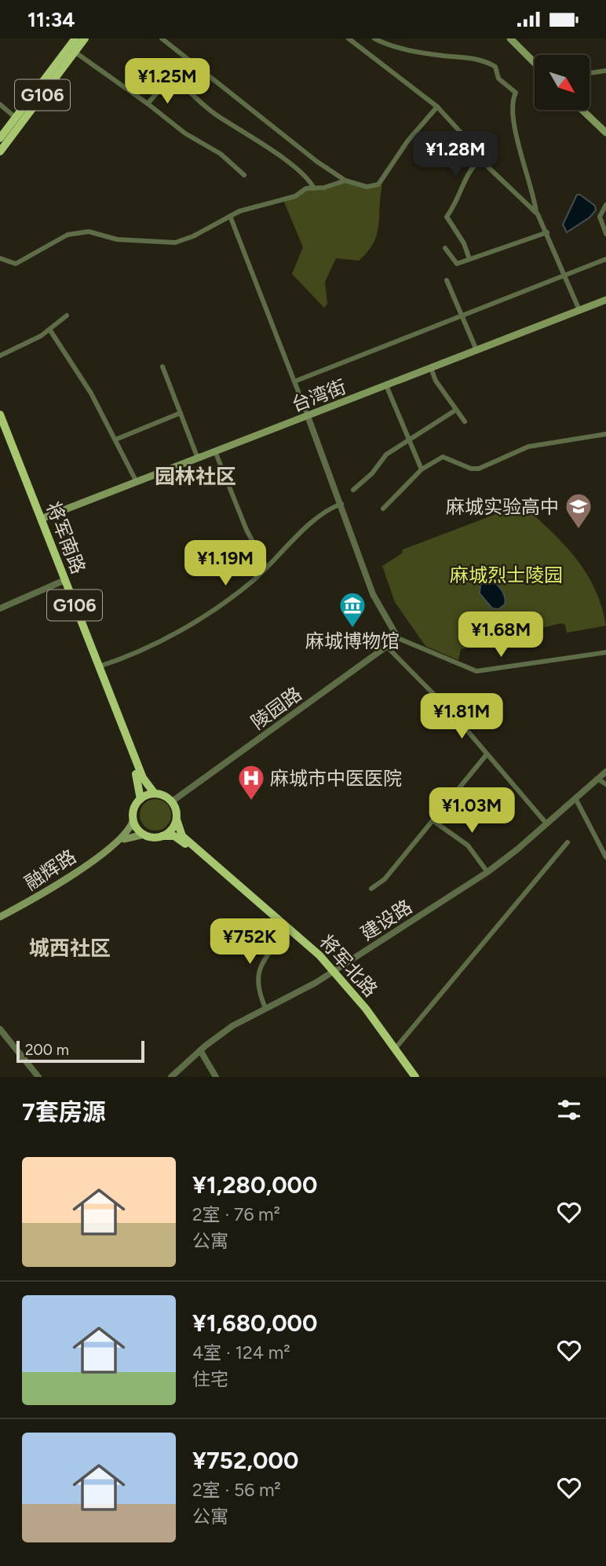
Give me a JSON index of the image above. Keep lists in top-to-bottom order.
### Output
{
  "streets": {
    "highway": ["G106", "将军南路", "将军北路"],
    "main road": ["台湾街", "融辉路"],
    "street": ["陵园路", "建设路"]
  },
  "crossings": [
    ["G106", "将军南路"],
    ["G106", "陵园路"],
    ["G106", "将军北路"],
    ["台湾街", "将军南路"],
    ["将军南路", "陵园路"],
    ["将军南路", "将军北路"],
    ["陵园路", "将军北路"],
    ["建设路", "将军北路"]
  ],
  "districts": ["园林社区", "城西社区"],
  "parks": ["麻城烈士陵园"],
  "places": {
    "school or university": ["麻城实验高中"],
    "museum": ["麻城博物馆"],
    "hospital": ["麻城市中医医院"]
  },
  "scale_bar": "200 m",
  "north": "bottom right",
  "page": {
    "status": "11:34",
    "price": [
      "¥1.25M",
      "¥1.28M",
      "¥1.19M",
      "¥1.68M",
      "¥1.81M",
      "¥1.03M",
      "¥752K"
    ],
    "scale": "200 m",
    "heading": "7套房源",
    "list": [
      {
        "name": "¥1,280,000",
        "note": "2室 · 76 m² · 公寓"
      },
      {
        "name": "¥1,680,000",
        "note": "4室 · 124 m² · 住宅"
      },
      {
        "name": "¥752,000",
        "note": "2室 · 56 m² · 公寓"
      }
    ]
  }
}
